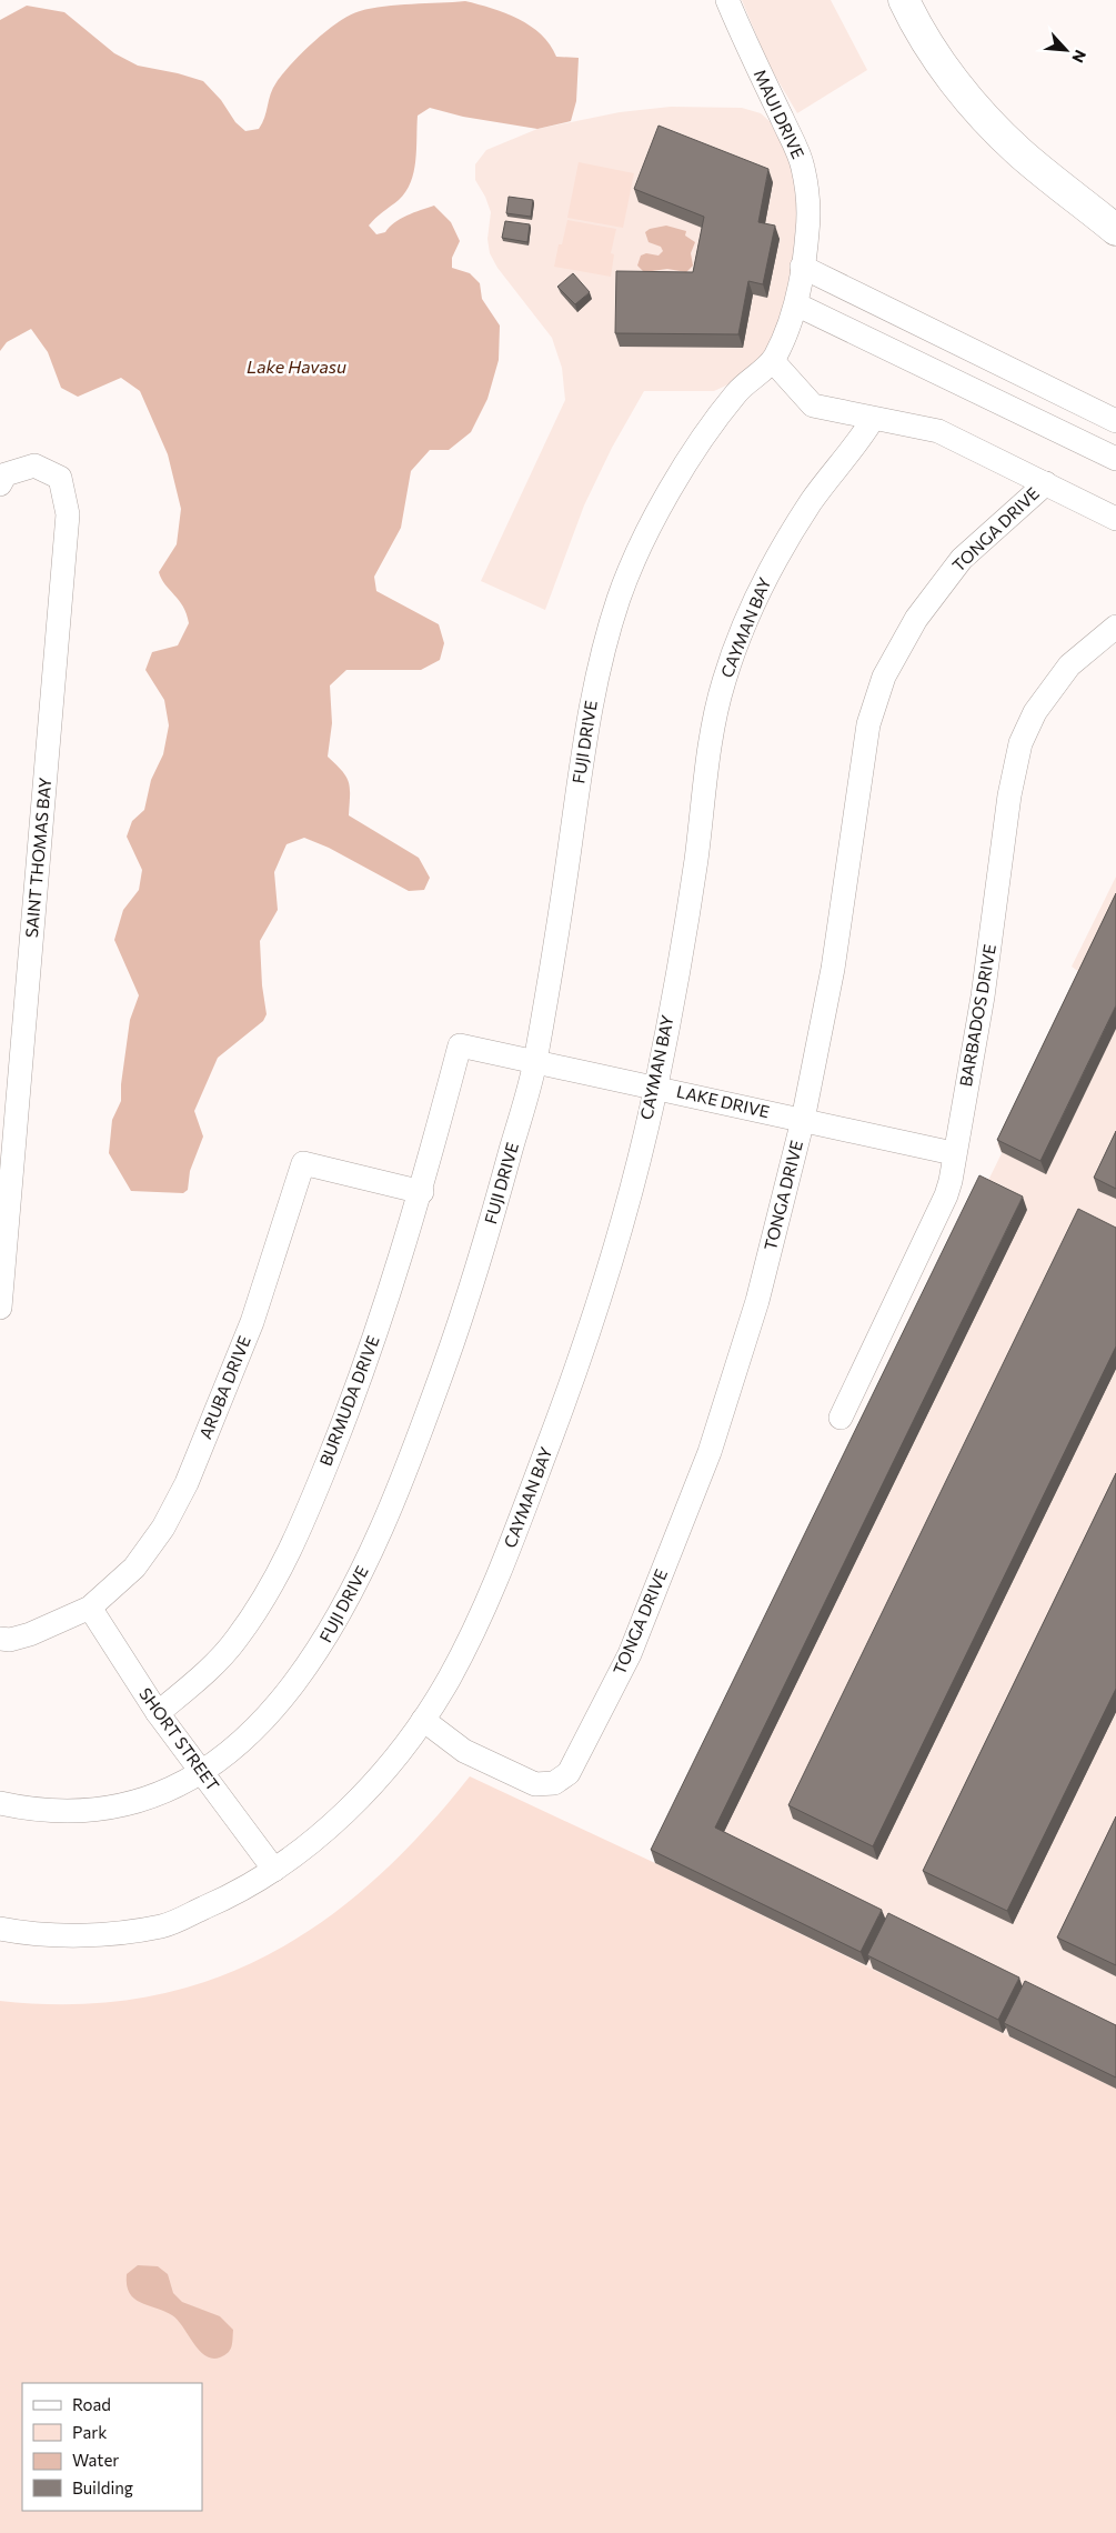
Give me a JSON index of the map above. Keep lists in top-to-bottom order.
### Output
{
  "streets": {
    "street": [
      "MAUI DRIVE",
      "TONGA DRIVE",
      "CAYMAN BAY",
      "FUJI DRIVE",
      "SAINT THOMAS BAY",
      "BARBADOS DRIVE",
      "LAKE DRIVE",
      "ARUBA DRIVE",
      "BURMUDA DRIVE",
      "SHORT STREET"
    ]
  },
  "crossings": [
    ["MAUI DRIVE", "FUJI DRIVE"],
    ["TONGA DRIVE", "CAYMAN BAY"],
    ["TONGA DRIVE", "LAKE DRIVE"],
    ["CAYMAN BAY", "LAKE DRIVE"],
    ["FUJI DRIVE", "LAKE DRIVE"],
    ["FUJI DRIVE", "SHORT STREET"],
    ["BARBADOS DRIVE", "LAKE DRIVE"],
    ["LAKE DRIVE", "BURMUDA DRIVE"],
    ["ARUBA DRIVE", "BURMUDA DRIVE"],
    ["ARUBA DRIVE", "SHORT STREET"],
    ["BURMUDA DRIVE", "SHORT STREET"]
  ],
  "water": ["Lake Havasu"],
  "legend": [
    "Road",
    "Park",
    "Water",
    "Building"
  ],
  "north": "bottom right"
}
